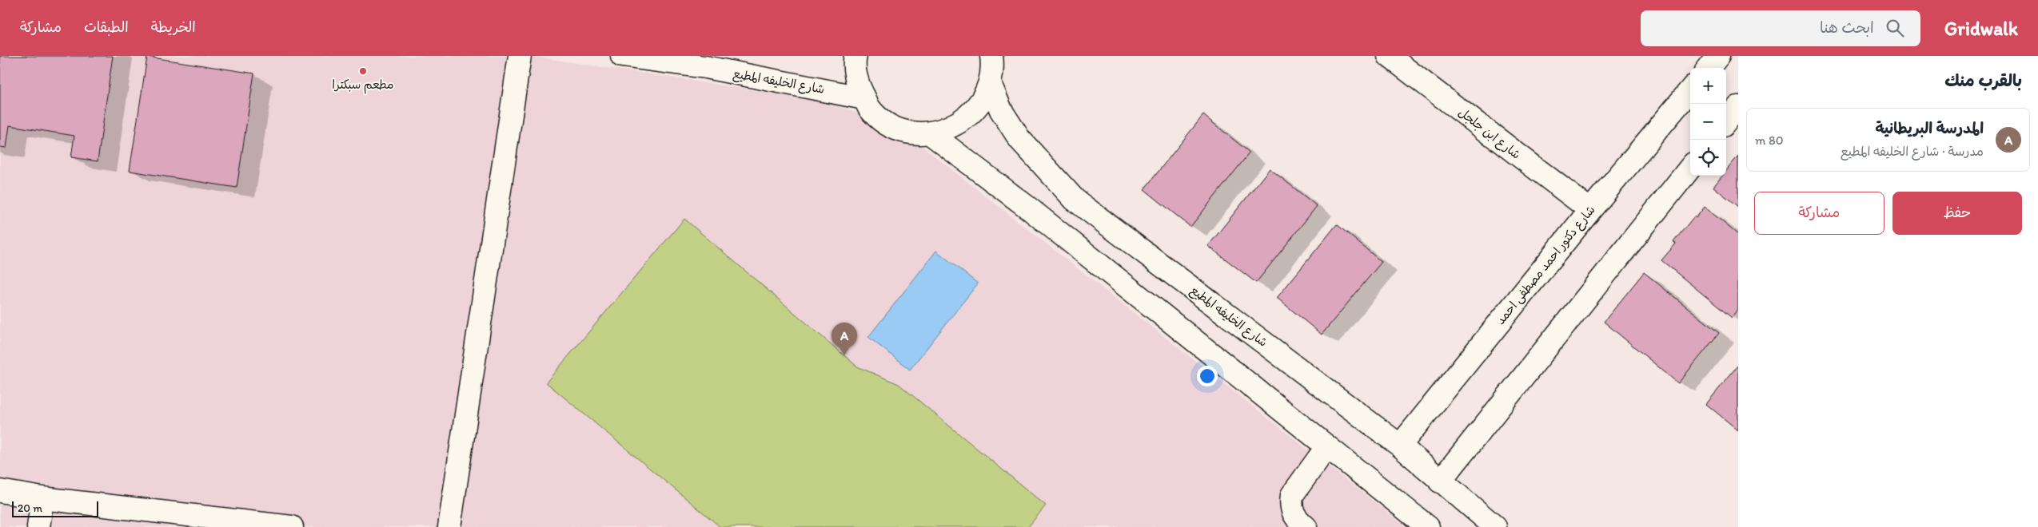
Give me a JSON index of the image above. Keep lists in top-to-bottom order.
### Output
{
  "streets": {
    "street": ["شارع الخليفه المطيع", "شارع ابن جلجل", "شارع دكتور احمد مصطفى احمد"]
  },
  "crossings": [
    ["شارع الخليفه المطيع", "شارع دكتور احمد مصطفى احمد"],
    ["شارع ابن جلجل", "شارع دكتور احمد مصطفى احمد"]
  ],
  "places": ["مطعم سبكترا"],
  "scale_bar": "20 m",
  "page": {
    "header": "Gridwalk",
    "search": "ابحث هنا",
    "nav": ["الخريطة", "الطبقات", "مشاركة"],
    "heading": "بالقرب منك",
    "map_buttons": ["+", "−"],
    "list": [
      {
        "mark": "A",
        "name": "المدرسة البريطانية",
        "note": "مدرسة · شارع الخليفه المطيع",
        "value": "80 m"
      }
    ],
    "buttons": ["حفظ", "مشاركة"],
    "pins": "A",
    "scale": "20 m"
  }
}
